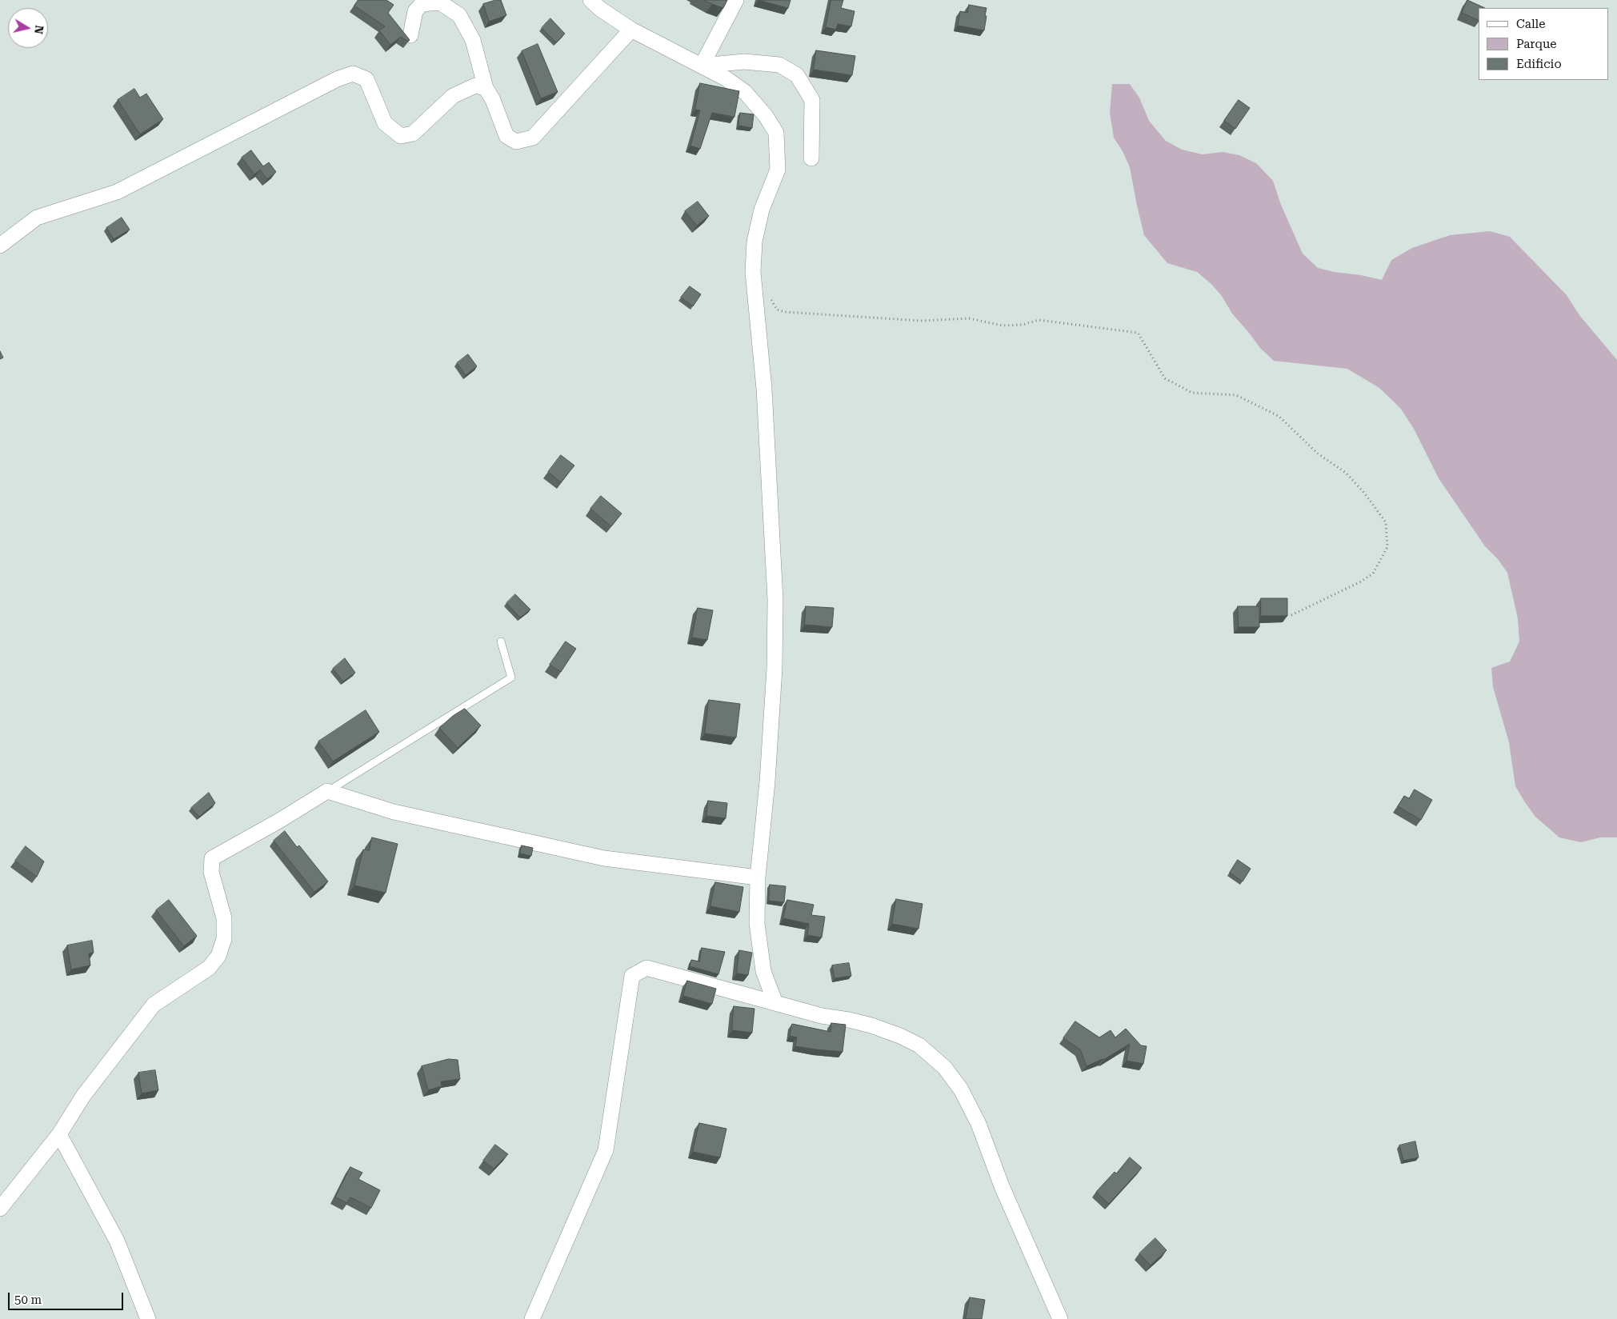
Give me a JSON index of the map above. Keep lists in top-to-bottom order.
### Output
{
  "legend": ["Calle", "Parque", "Edificio"],
  "scale_bar": "50 m",
  "north": "right"
}
